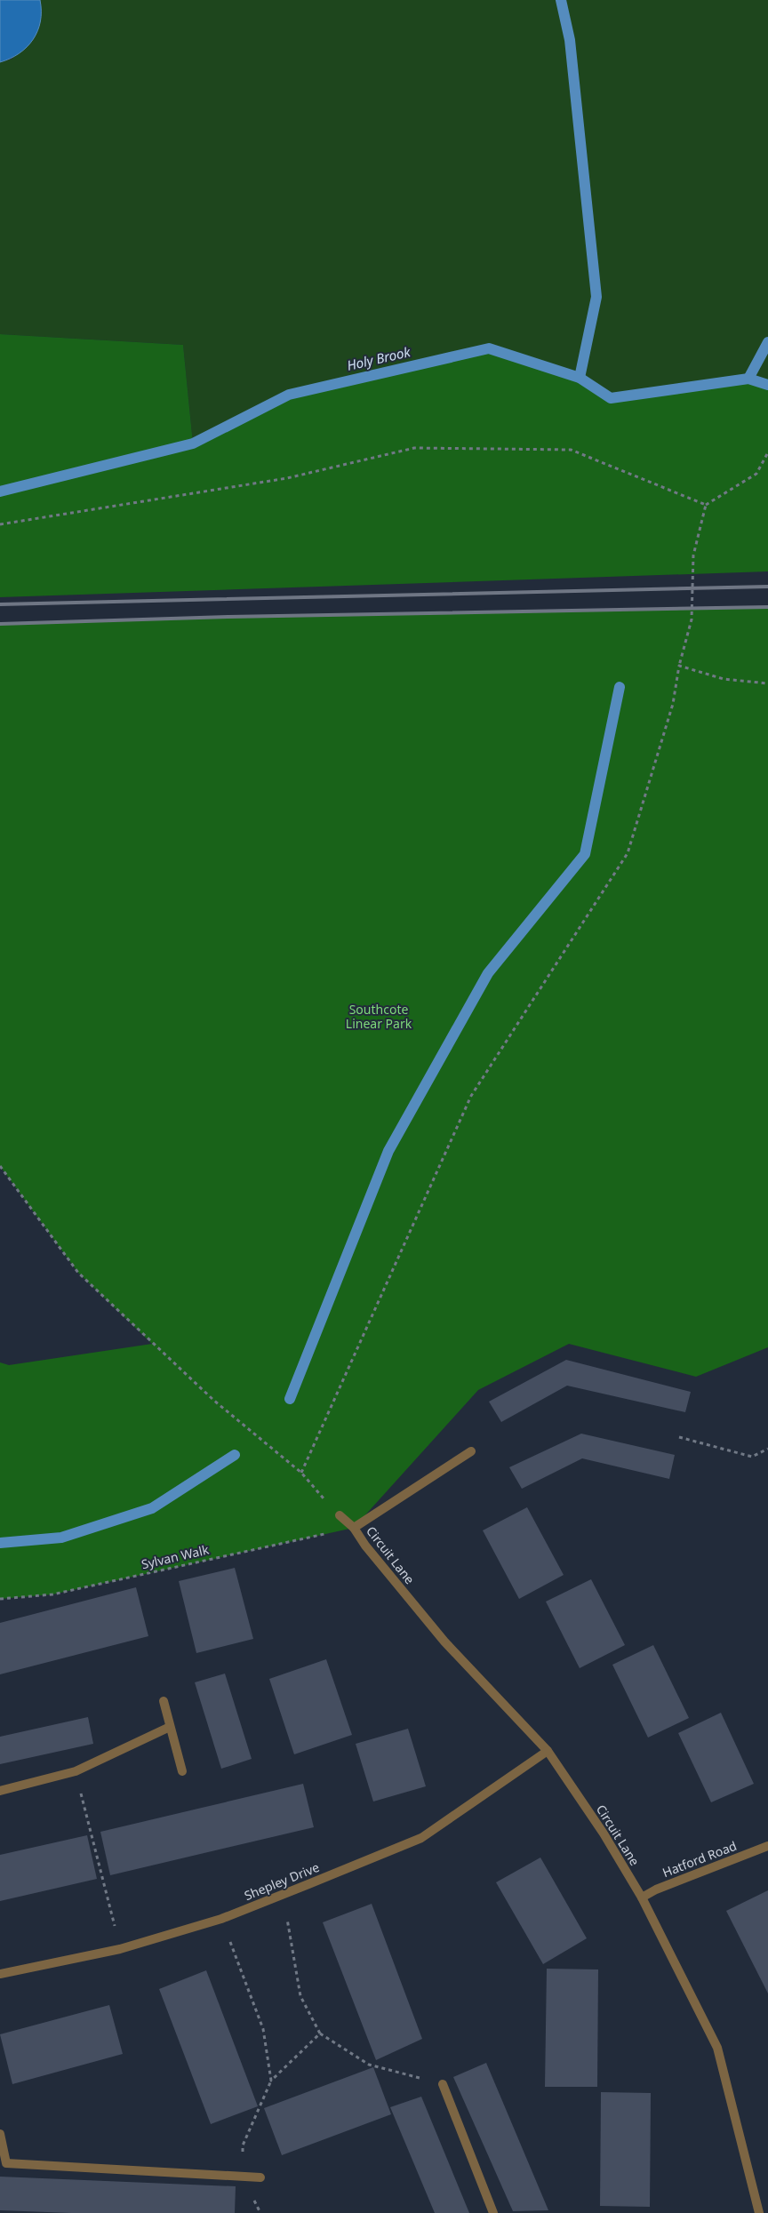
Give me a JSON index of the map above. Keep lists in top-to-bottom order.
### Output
{
  "streets": {
    "street": ["Circuit Lane", "Hatford Road", "Shepley Drive"],
    "path": ["Sylvan Walk"]
  },
  "crossings": [
    ["Circuit Lane", "Sylvan Walk"],
    ["Circuit Lane", "Hatford Road"],
    ["Circuit Lane", "Shepley Drive"]
  ],
  "water": ["Holy Brook"],
  "parks": ["Southcote Linear Park"]
}
